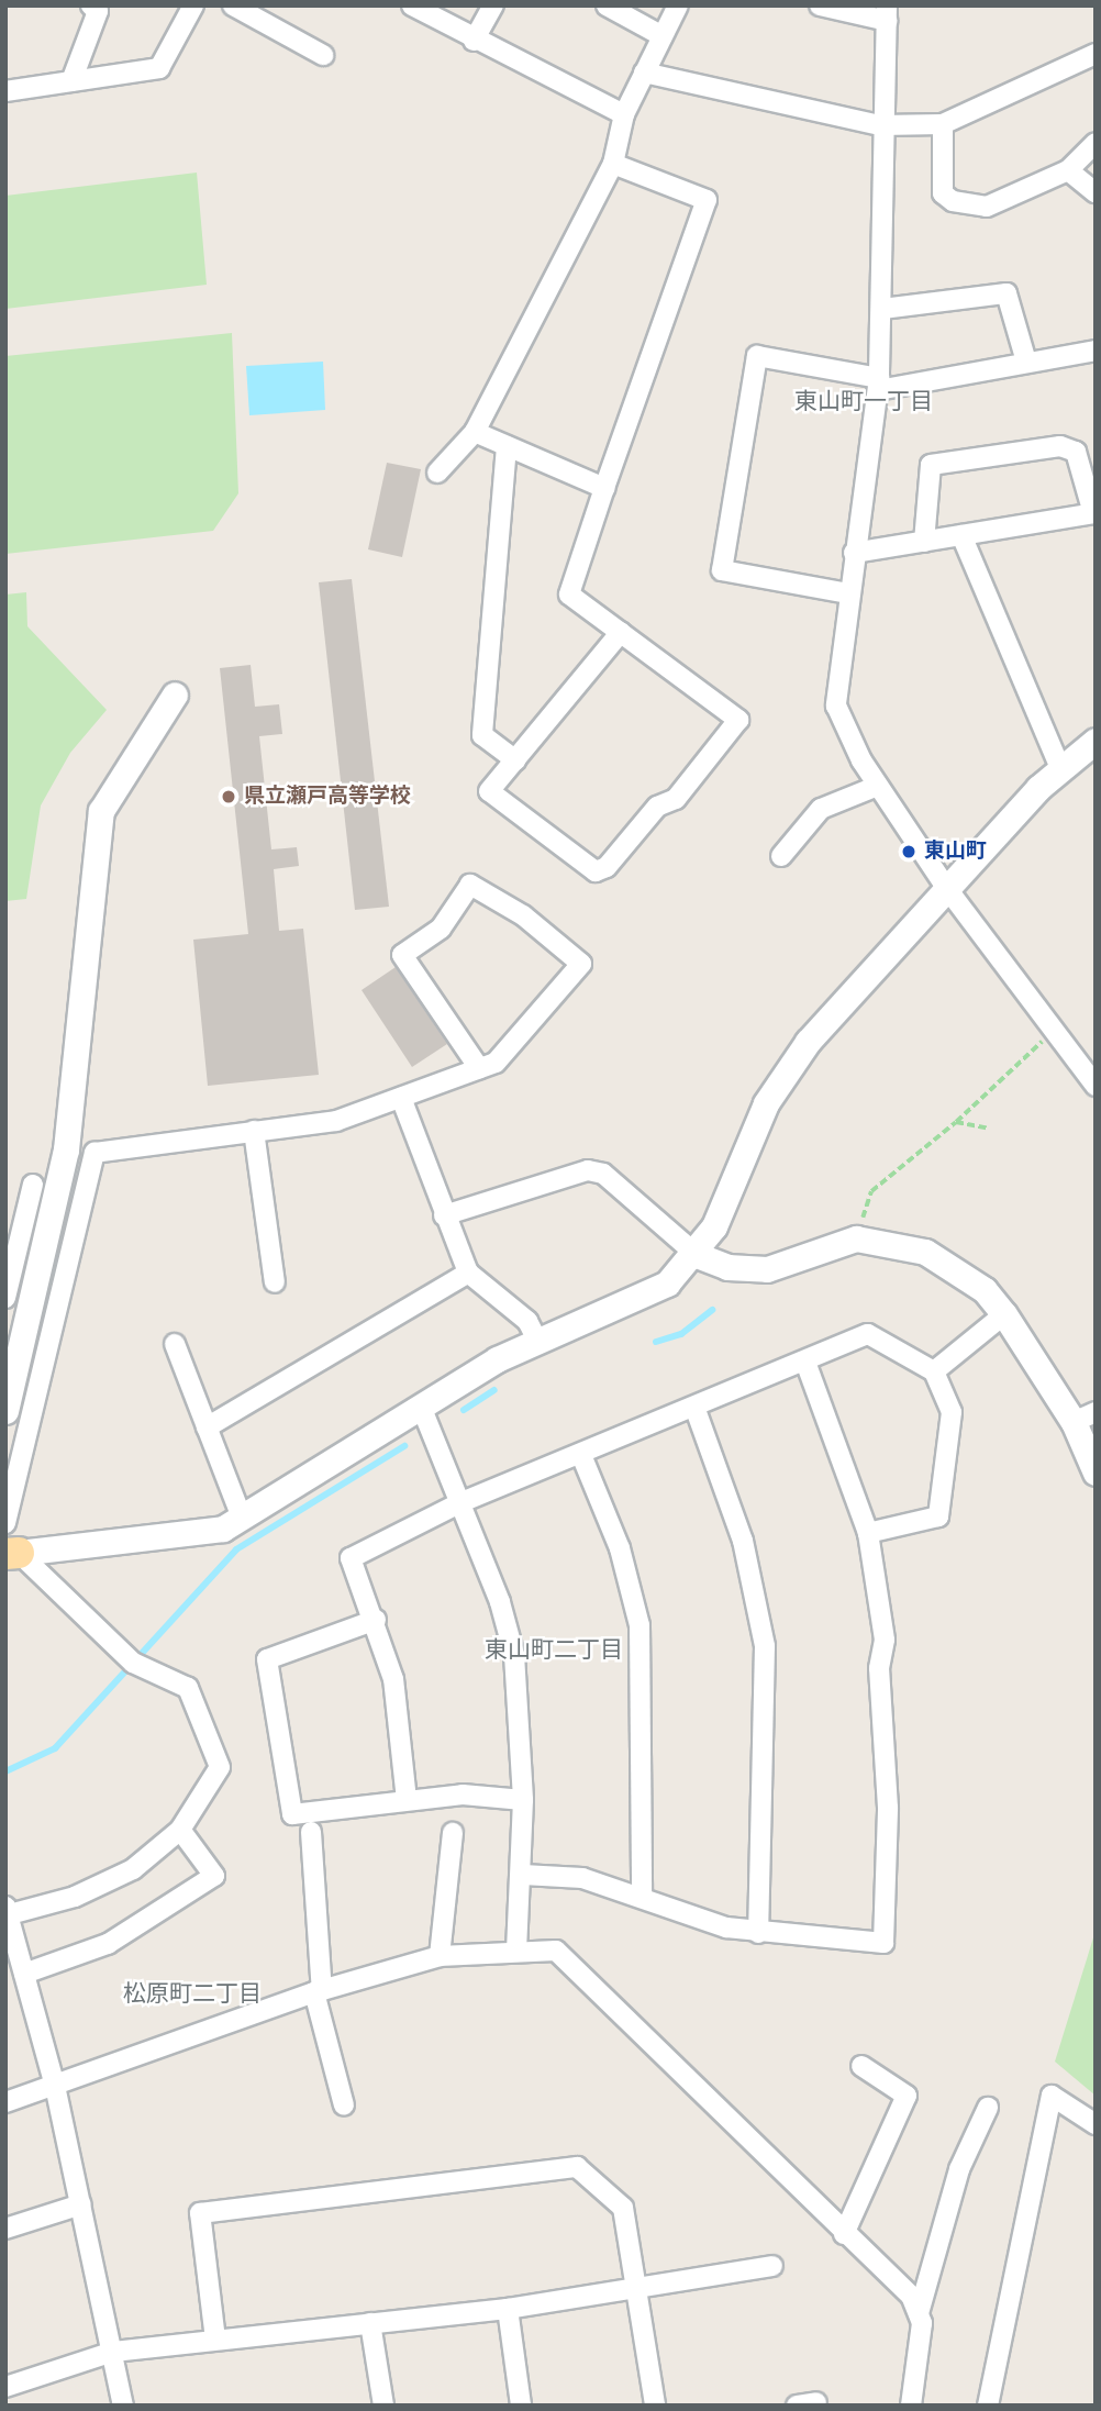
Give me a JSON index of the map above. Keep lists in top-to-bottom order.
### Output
{
  "districts": ["東山町一丁目", "東山町二丁目", "松原町二丁目"],
  "places": ["県立瀬戸高等学校", "東山町"]
}
